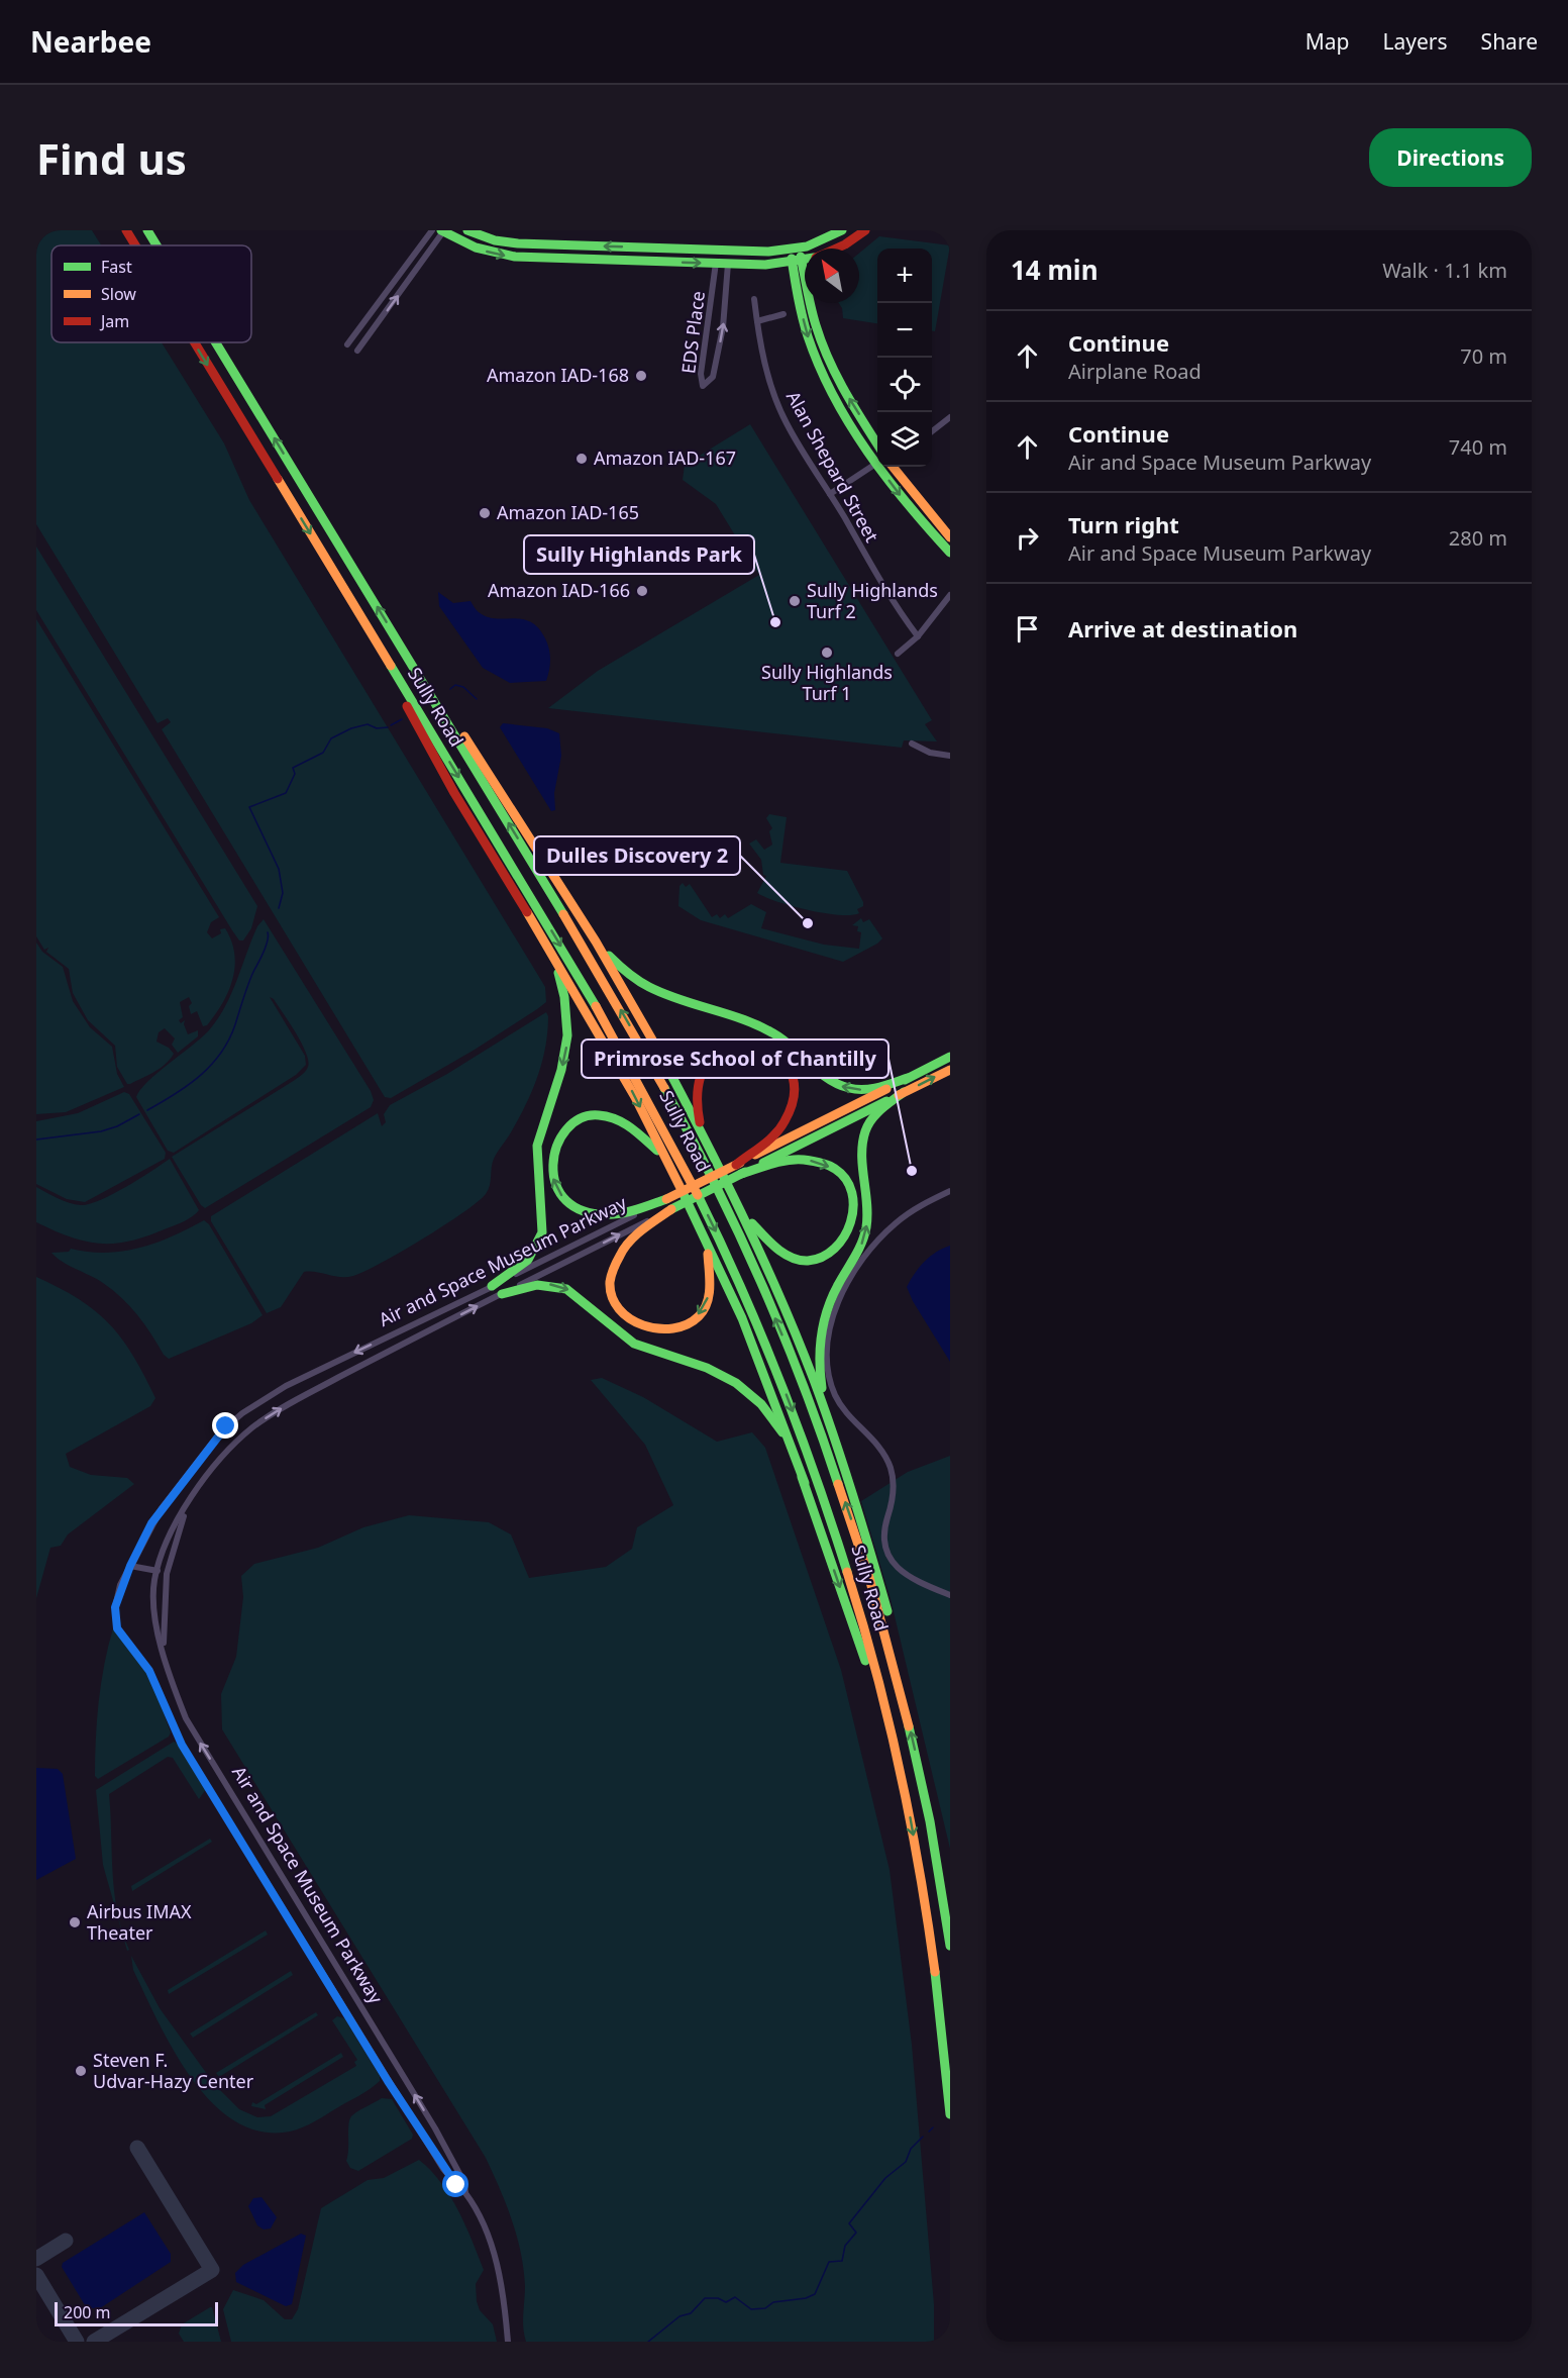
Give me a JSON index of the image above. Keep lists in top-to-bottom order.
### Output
{
  "streets": {
    "main road": ["Sully Road", "Air and Space Museum Parkway"],
    "street": ["EDS Place", "Alan Shepard Street"]
  },
  "places": [
    "Amazon IAD-168",
    "Amazon IAD-167",
    "Amazon IAD-165",
    "Amazon IAD-166",
    "Sully Highlands Turf 2",
    "Sully Highlands Park",
    "Sully Highlands Turf 1",
    "Dulles Discovery 2",
    "Primrose School of Chantilly",
    "Airbus IMAX Theater",
    "Steven F. Udvar-Hazy Center"
  ],
  "legend": ["Fast", "Slow", "Jam"],
  "scale_bar": "200 m",
  "north": "top left",
  "page": {
    "header": "Nearbee",
    "nav": ["Map", "Layers", "Share"],
    "buttons": "Directions",
    "title": "Find us",
    "heading": ["14 min", "Walk · 1.1 km"],
    "map_buttons": ["+", "−"],
    "list": [
      ["Continue", "Airplane Road", "70 m"],
      ["Continue", "Air and Space Museum Parkway", "740 m"],
      ["Turn right", "Air and Space Museum Parkway", "280 m"],
      "Arrive at destination"
    ],
    "scale": "200 m"
  }
}
